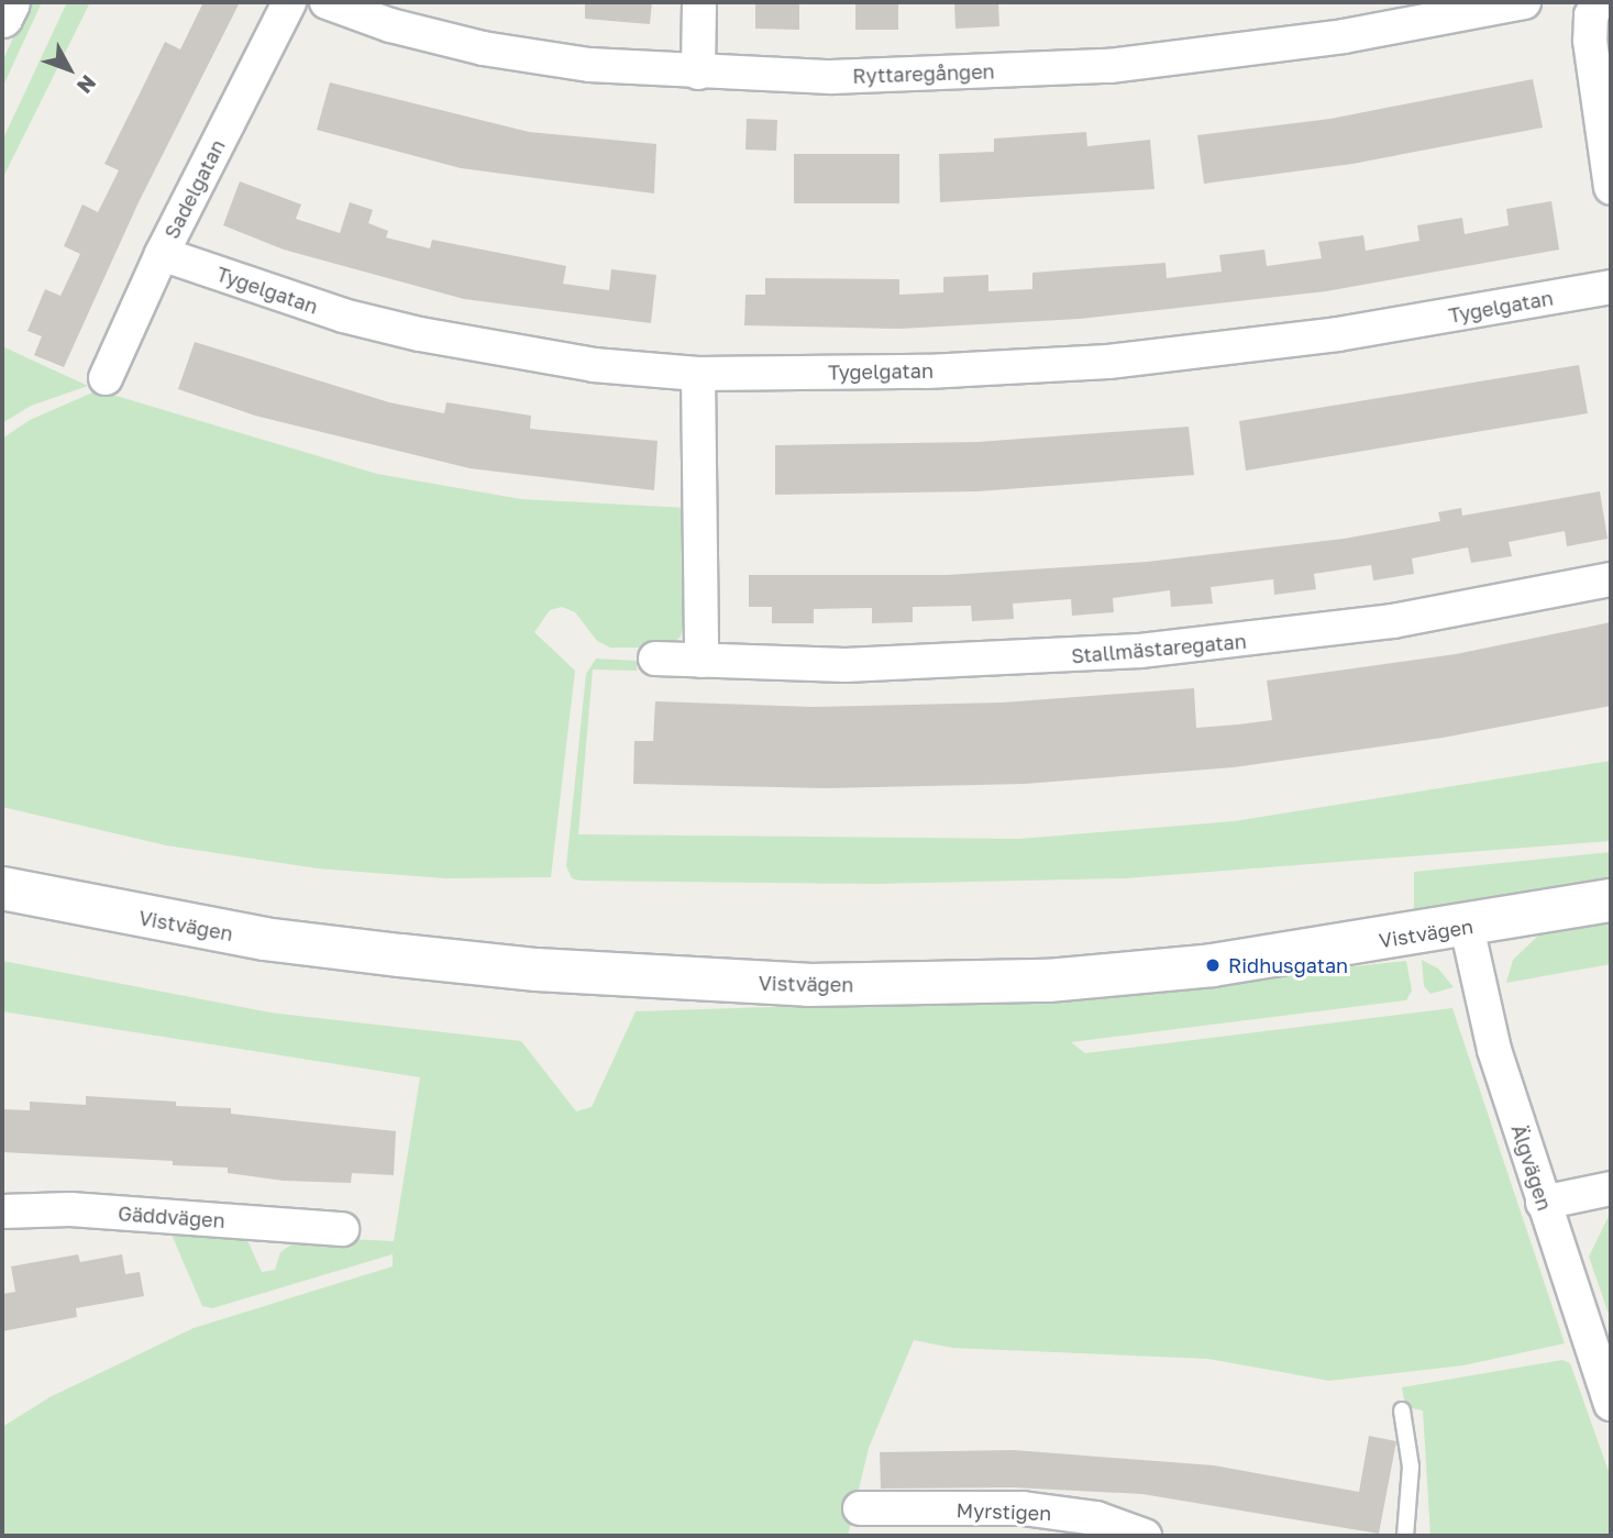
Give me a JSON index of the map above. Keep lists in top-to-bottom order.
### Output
{
  "streets": {
    "main road": ["Vistvägen"],
    "street": [
      "Ryttaregången",
      "Sadelgatan",
      "Tygelgatan",
      "Stallmästaregatan",
      "Älgvägen",
      "Gäddvägen",
      "Myrstigen"
    ]
  },
  "crossings": [
    ["Sadelgatan", "Tygelgatan"],
    ["Vistvägen", "Älgvägen"]
  ],
  "places": ["Ridhusgatan"],
  "north": "bottom right"
}
